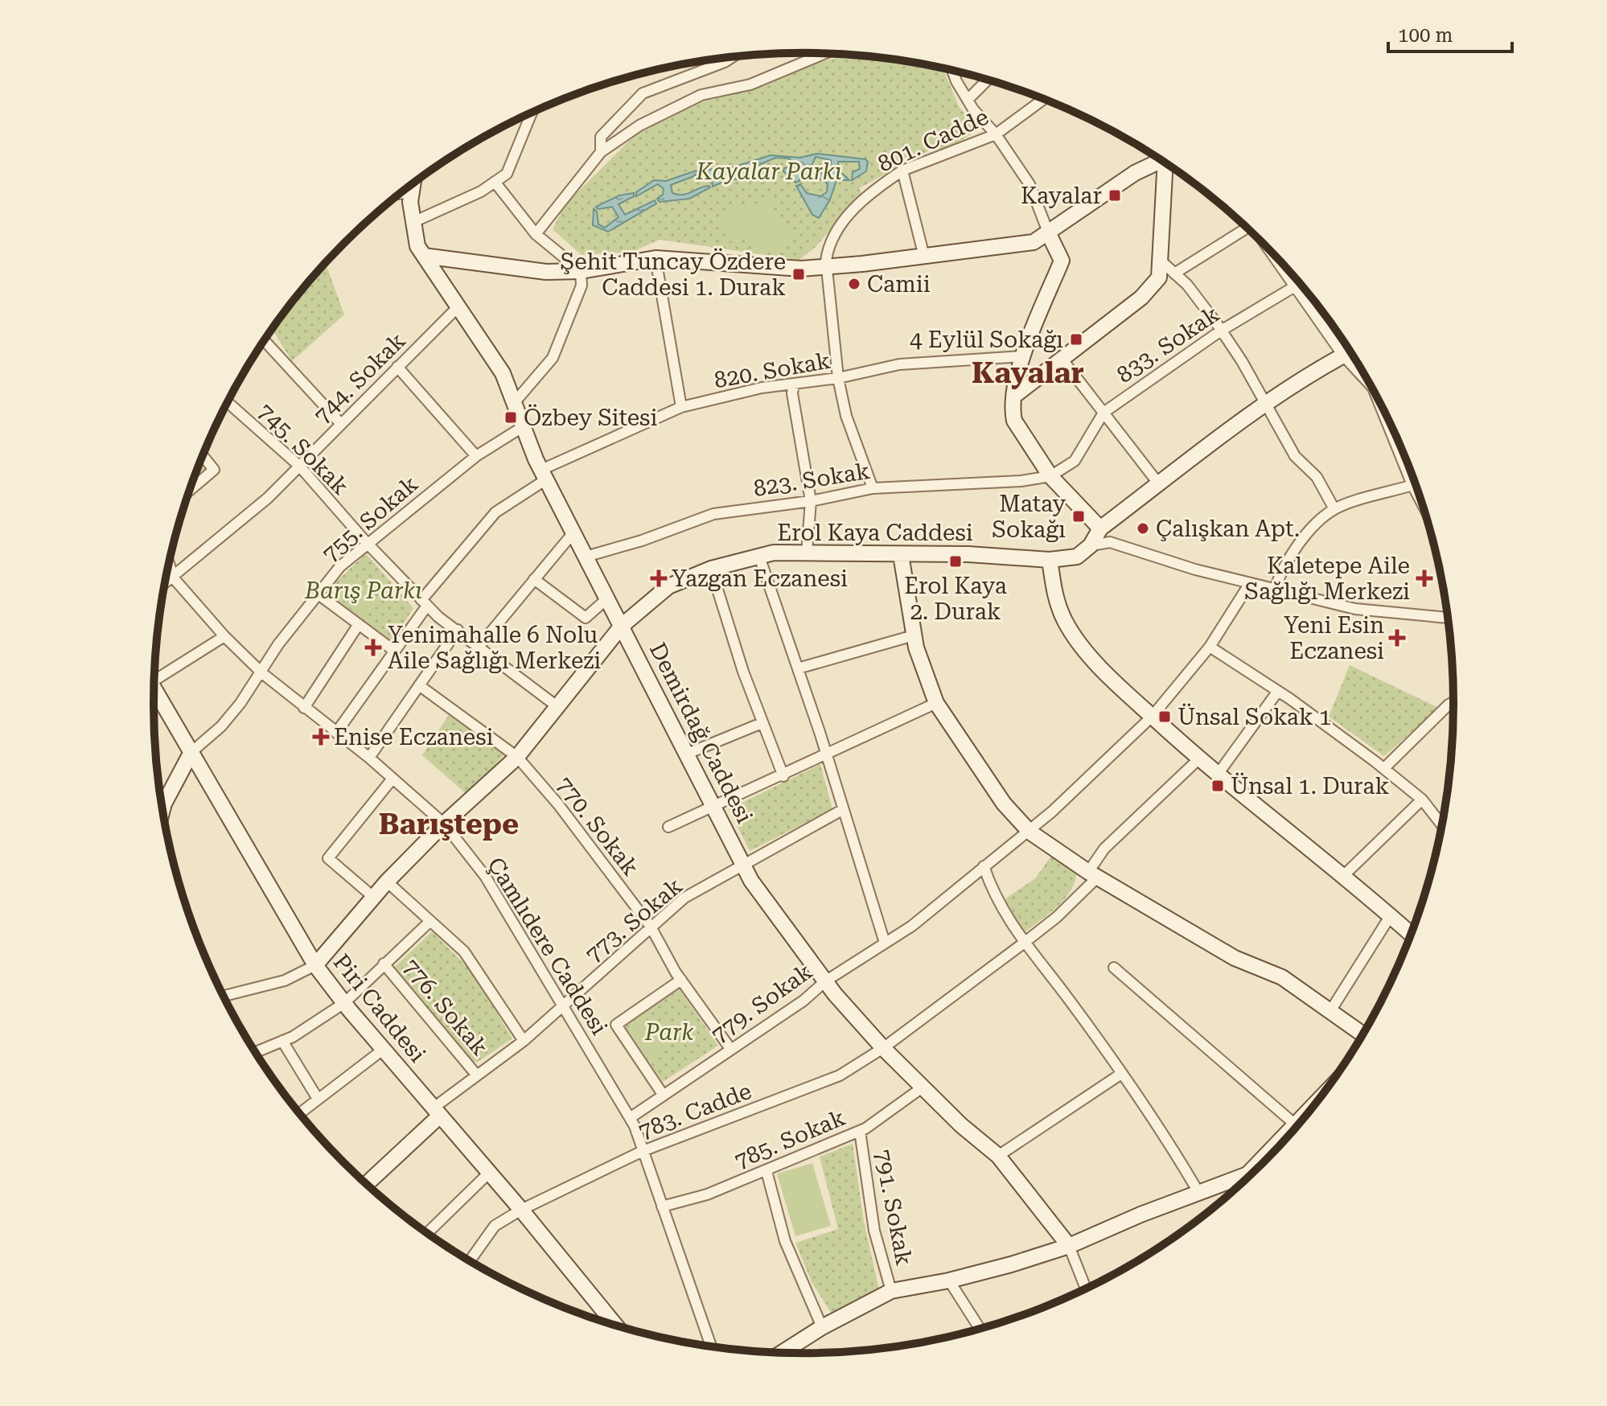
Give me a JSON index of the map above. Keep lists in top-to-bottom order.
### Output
{
  "streets": {
    "street": [
      "801. Cadde",
      "833. Sokak",
      "820. Sokak",
      "744. Sokak",
      "745. Sokak",
      "823. Sokak",
      "755. Sokak",
      "Erol Kaya Caddesi",
      "Demirdağ Caddesi",
      "770. Sokak",
      "773. Sokak",
      "Çamlıdere Caddesi",
      "779. Sokak",
      "776. Sokak",
      "Piri Caddesi",
      "783. Cadde",
      "785. Sokak",
      "791. Sokak"
    ]
  },
  "crossings": [
    ["833. Sokak", "823. Sokak"],
    ["820. Sokak", "745. Sokak"],
    ["820. Sokak", "Demirdağ Caddesi"],
    ["820. Sokak", "Çamlıdere Caddesi"],
    ["744. Sokak", "745. Sokak"],
    ["744. Sokak", "Demirdağ Caddesi"],
    ["744. Sokak", "Çamlıdere Caddesi"],
    ["745. Sokak", "755. Sokak"],
    ["745. Sokak", "Erol Kaya Caddesi"],
    ["823. Sokak", "Demirdağ Caddesi"],
    ["755. Sokak", "Demirdağ Caddesi"],
    ["755. Sokak", "Çamlıdere Caddesi"],
    ["755. Sokak", "Piri Caddesi"],
    ["Erol Kaya Caddesi", "Demirdağ Caddesi"],
    ["Erol Kaya Caddesi", "770. Sokak"],
    ["Erol Kaya Caddesi", "Çamlıdere Caddesi"],
    ["Erol Kaya Caddesi", "Piri Caddesi"],
    ["Demirdağ Caddesi", "773. Sokak"],
    ["Demirdağ Caddesi", "779. Sokak"],
    ["Demirdağ Caddesi", "783. Cadde"],
    ["Demirdağ Caddesi", "785. Sokak"],
    ["770. Sokak", "773. Sokak"],
    ["770. Sokak", "779. Sokak"],
    ["773. Sokak", "Çamlıdere Caddesi"],
    ["773. Sokak", "776. Sokak"],
    ["773. Sokak", "Piri Caddesi"],
    ["Çamlıdere Caddesi", "779. Sokak"],
    ["Çamlıdere Caddesi", "783. Cadde"],
    ["Çamlıdere Caddesi", "785. Sokak"],
    ["Piri Caddesi", "783. Cadde"],
    ["785. Sokak", "791. Sokak"]
  ],
  "districts": ["Kayalar", "Barıştepe"],
  "parks": ["Kayalar Parkı", "Barış Parkı", "Park"],
  "places": {
    "transit": [
      "Kayalar",
      "Şehit Tuncay Özdere Caddesi 1. Durak",
      "4 Eylül Sokağı",
      "Özbey Sitesi",
      "Matay Sokağı",
      "Erol Kaya 2. Durak",
      "Ünsal Sokak 1",
      "Ünsal 1. Durak"
    ],
    "other": ["Camii", "Çalışkan Apt."],
    "health": [
      "Yazgan Eczanesi",
      "Kaletepe Aile Sağlığı Merkezi",
      "Yeni Esin Eczanesi",
      "Yenimahalle 6 Nolu Aile Sağlığı Merkezi",
      "Enise Eczanesi"
    ]
  },
  "scale_bar": "100 m"
}
